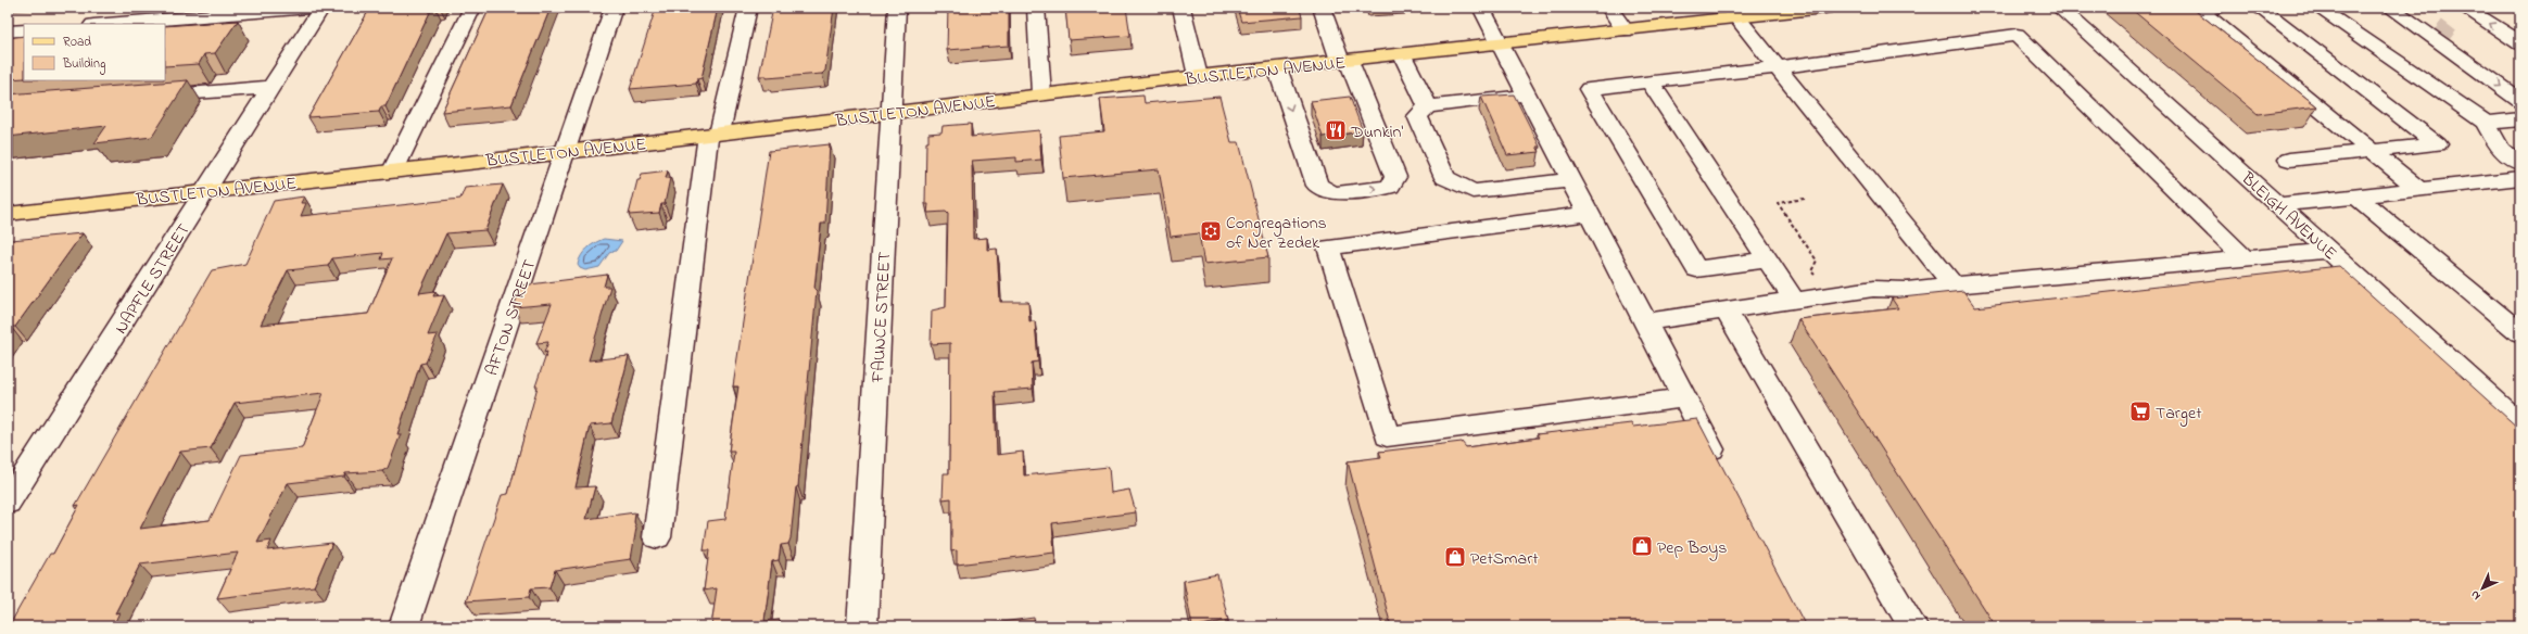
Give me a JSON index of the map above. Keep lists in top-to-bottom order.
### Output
{
  "streets": {
    "main road": ["BUSTLETON AVENUE"],
    "street": [
      "BLEIGH AVENUE",
      "NAPFLE STREET",
      "AFTON STREET",
      "FAUNCE STREET"
    ]
  },
  "crossings": [
    ["BUSTLETON AVENUE", "NAPFLE STREET"],
    ["BUSTLETON AVENUE", "AFTON STREET"],
    ["BUSTLETON AVENUE", "FAUNCE STREET"]
  ],
  "places": {
    "restaurant": ["Dunkin'"],
    "synagogue": ["Congregations of Ner Zedek"],
    "supermarket": ["Target"],
    "shop": ["Pep Boys", "PetSmart"]
  },
  "legend": ["Road", "Building"],
  "north": "bottom left"
}
